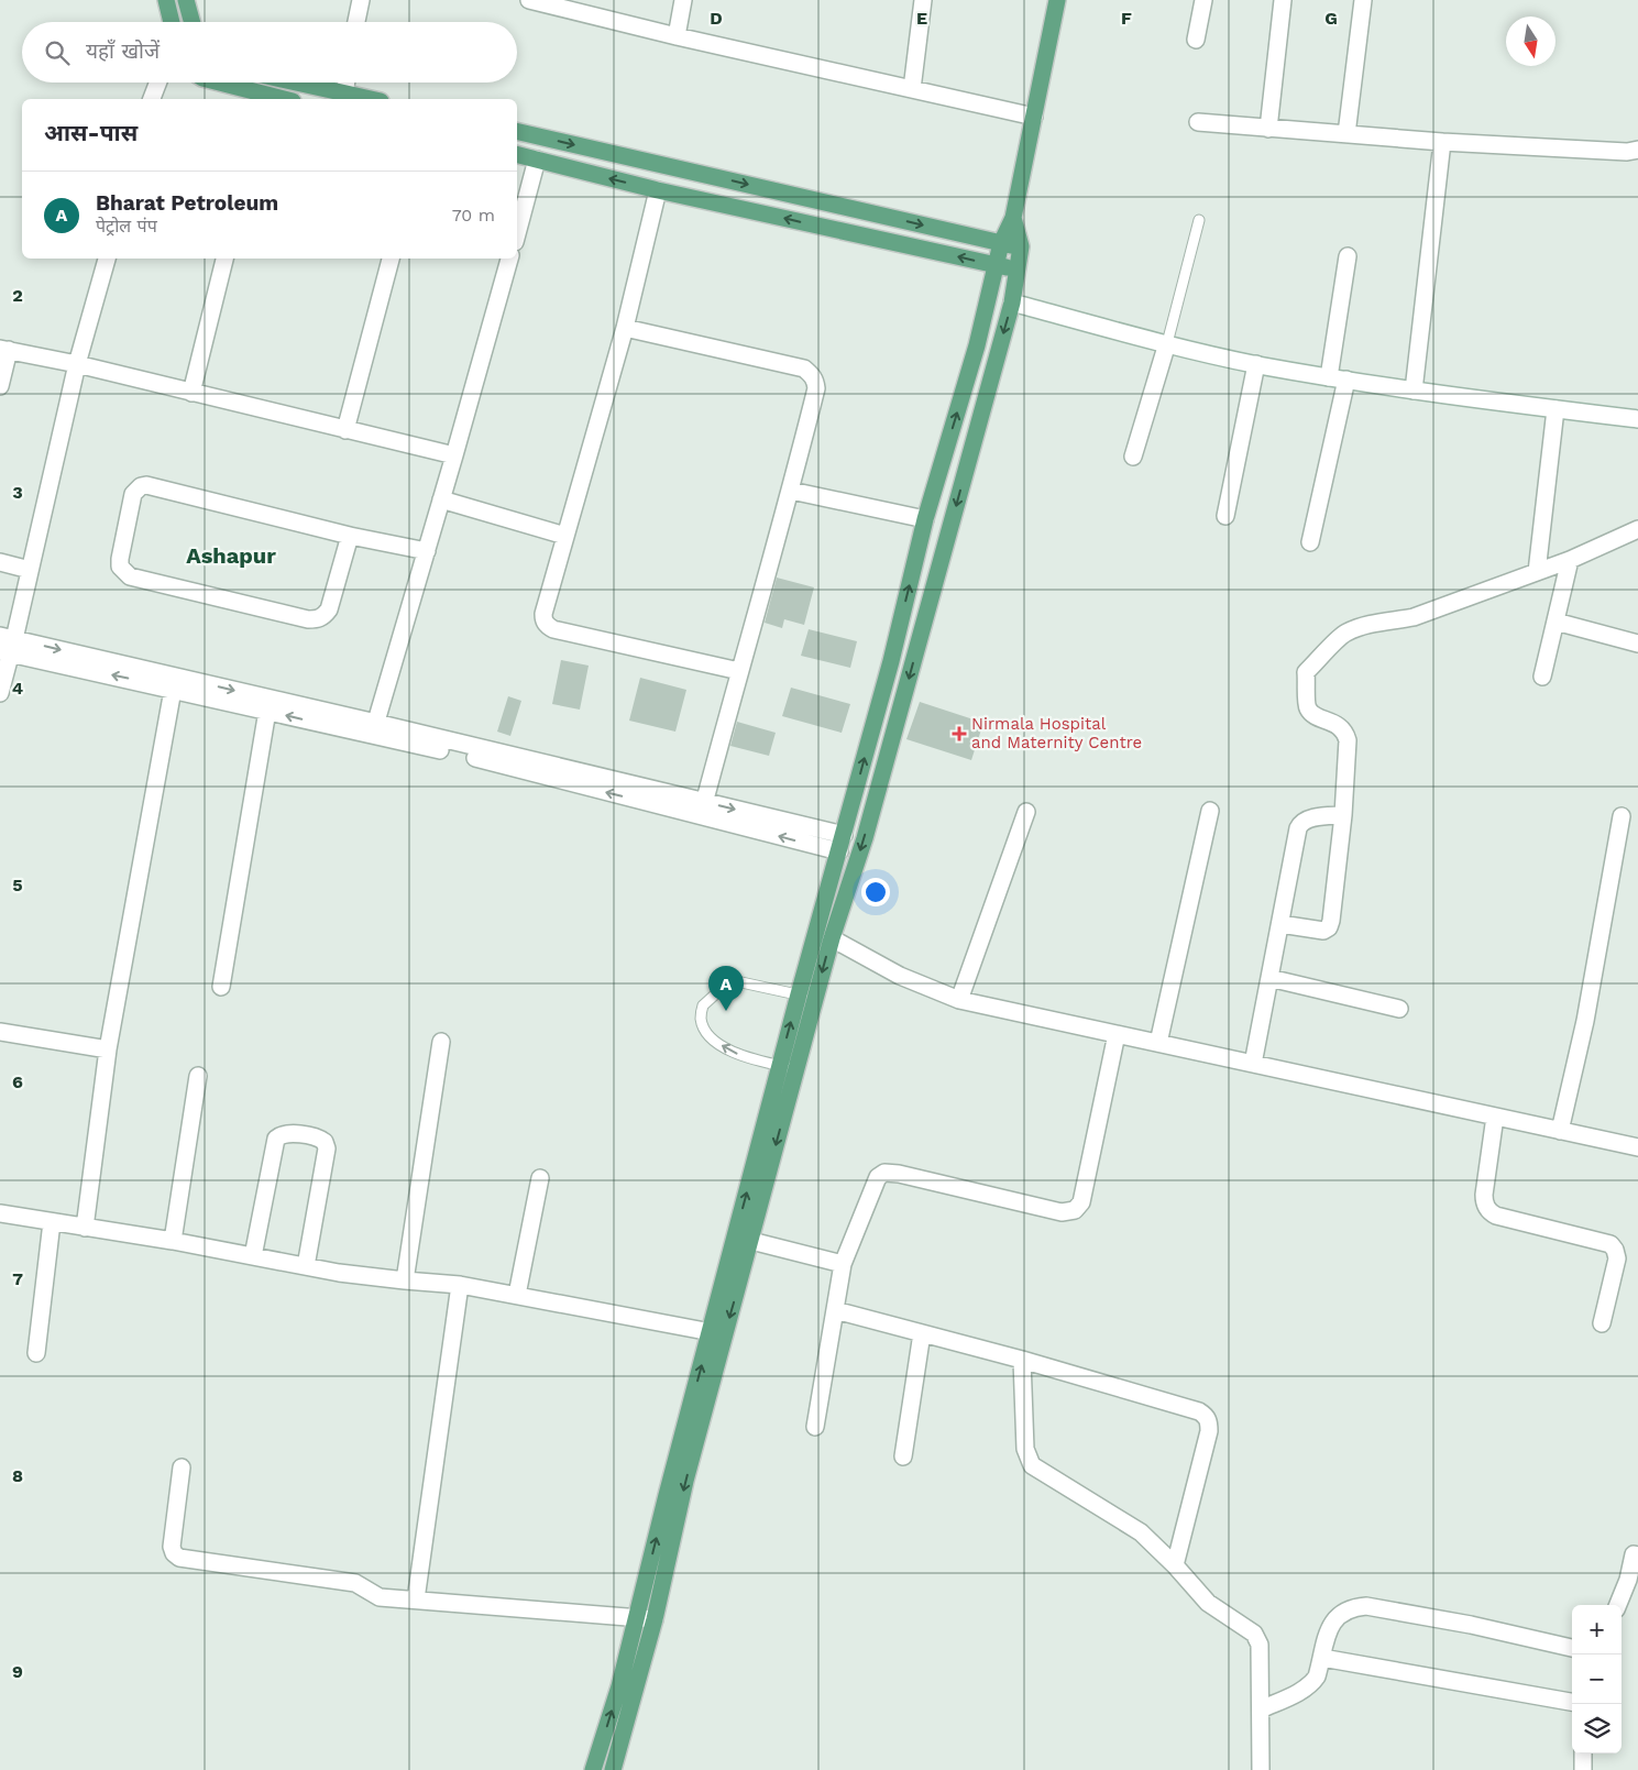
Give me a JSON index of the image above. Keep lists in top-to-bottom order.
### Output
{
  "districts": ["Ashapur"],
  "places": {
    "health": ["Nirmala Hospital and Maternity Centre"]
  },
  "north": "bottom",
  "page": {
    "search": "यहाँ खोजें",
    "heading": "आस-पास",
    "list": [
      {
        "mark": "A",
        "name": "Bharat Petroleum",
        "note": "पेट्रोल पंप",
        "value": "70 m"
      }
    ],
    "pins": "A",
    "map_buttons": ["+", "−"]
  },
  "grid": {
    "columns": [
      "D",
      "E",
      "F",
      "G"
    ],
    "rows": [
      "2",
      "3",
      "4",
      "5",
      "6",
      "7",
      "8",
      "9"
    ]
  }
}
